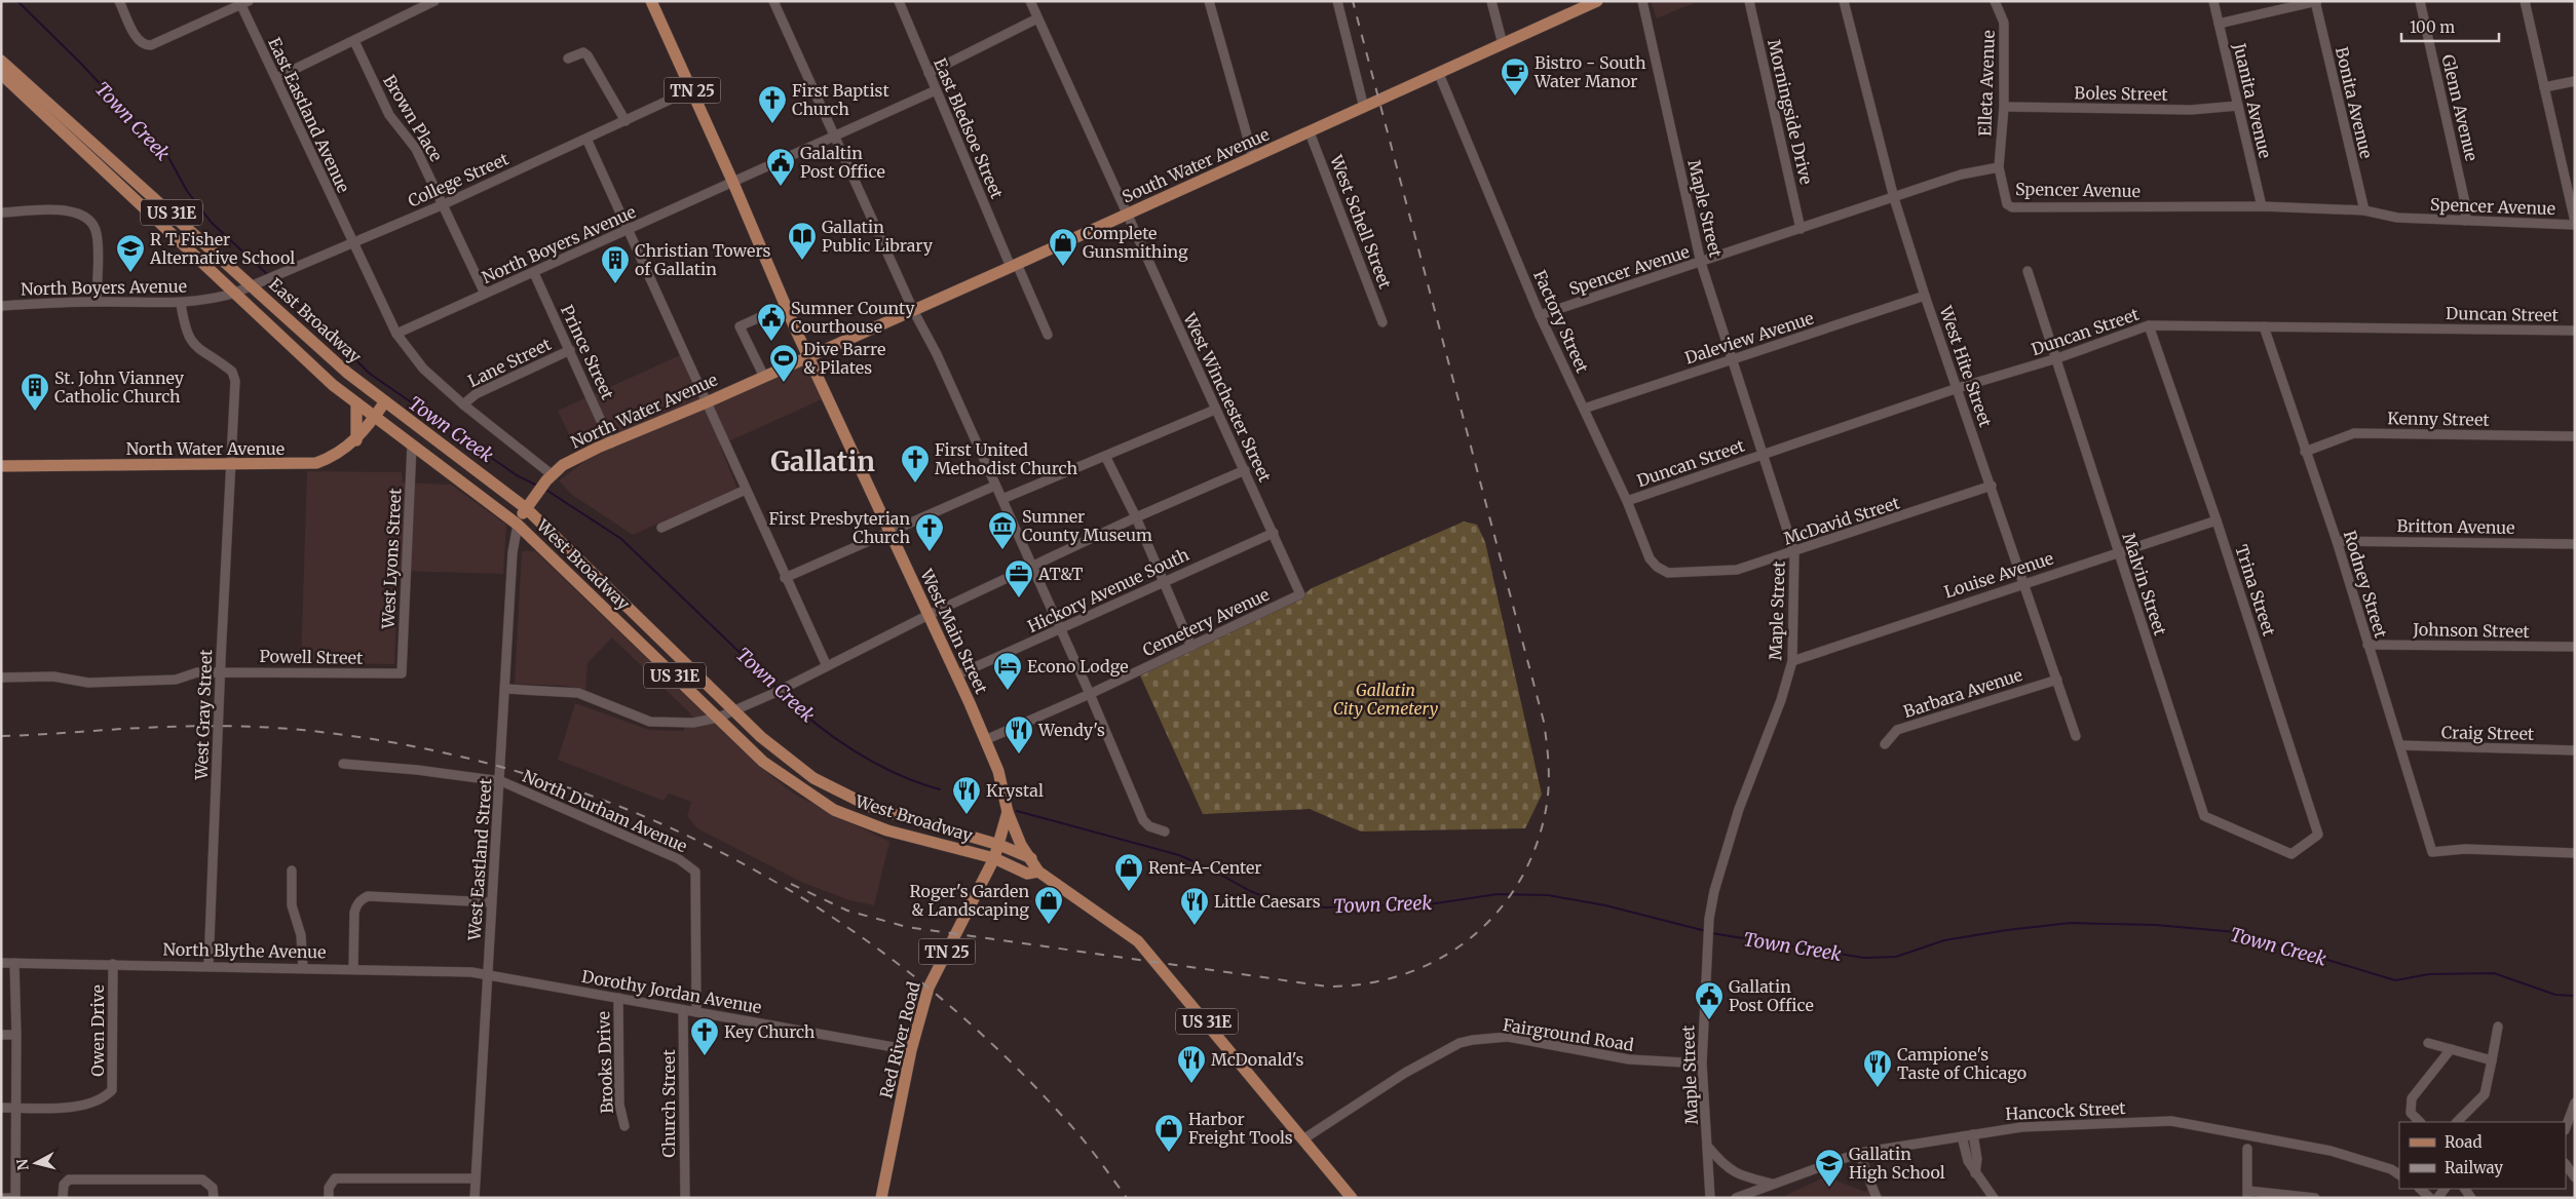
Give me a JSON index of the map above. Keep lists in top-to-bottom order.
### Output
{
  "streets": {
    "main road": [
      "TN 25",
      "South Water Avenue",
      "US 31E",
      "East Broadway",
      "North Water Avenue",
      "West Broadway",
      "West Main Street",
      "Red River Road"
    ],
    "street": [
      "Elleta Avenue",
      "Boles Street",
      "Juanita Avenue",
      "Bonita Avenue",
      "Glenn Avenue",
      "Morningside Drive",
      "East Eastland Avenue",
      "Brown Place",
      "East Bledsoe Street",
      "College Street",
      "Spencer Avenue",
      "Maple Street",
      "West Schell Street",
      "North Boyers Avenue",
      "Duncan Street",
      "Factory Street",
      "Daleview Avenue",
      "Prince Street",
      "Lane Street",
      "West Hite Street",
      "West Winchester Street",
      "Kenny Street",
      "McDavid Street",
      "Britton Avenue",
      "West Lyons Street",
      "Louise Avenue",
      "Malvin Street",
      "Rodney Street",
      "Hickory Avenue South",
      "Trina Street",
      "Cemetery Avenue",
      "Johnson Street",
      "Powell Street",
      "Barbara Avenue",
      "West Gray Street",
      "Craig Street",
      "North Durham Avenue",
      "West Eastland Street",
      "North Blythe Avenue",
      "Dorothy Jordan Avenue",
      "Owen Drive",
      "Fairground Road",
      "Brooks Drive",
      "Church Street",
      "Hancock Street"
    ]
  },
  "crossings": [
    ["Elleta Avenue", "Boles Street"],
    ["Elleta Avenue", "Spencer Avenue"],
    ["TN 25", "South Water Avenue"],
    ["TN 25", "College Street"],
    ["TN 25", "North Boyers Avenue"],
    ["TN 25", "North Water Avenue"],
    ["TN 25", "West Main Street"],
    ["Boles Street", "Juanita Avenue"],
    ["Juanita Avenue", "Spencer Avenue"],
    ["Bonita Avenue", "Spencer Avenue"],
    ["Glenn Avenue", "Spencer Avenue"],
    ["Morningside Drive", "Spencer Avenue"],
    ["East Eastland Avenue", "College Street"],
    ["East Eastland Avenue", "North Boyers Avenue"],
    ["East Eastland Avenue", "Lane Street"],
    ["East Eastland Avenue", "North Water Avenue"],
    ["Brown Place", "College Street"],
    ["Brown Place", "North Boyers Avenue"],
    ["East Bledsoe Street", "South Water Avenue"],
    ["East Bledsoe Street", "North Boyers Avenue"],
    ["South Water Avenue", "West Schell Street"],
    ["South Water Avenue", "Factory Street"],
    ["South Water Avenue", "West Winchester Street"],
    ["South Water Avenue", "North Water Avenue"],
    ["South Water Avenue", "West Main Street"],
    ["College Street", "US 31E"],
    ["College Street", "North Boyers Avenue"],
    ["College Street", "East Broadway"],
    ["Spencer Avenue", "Maple Street"],
    ["Spencer Avenue", "Factory Street"],
    ["Spencer Avenue", "West Hite Street"],
    ["Maple Street", "Duncan Street"],
    ["Maple Street", "Daleview Avenue"],
    ["Maple Street", "McDavid Street"],
    ["Maple Street", "Louise Avenue"],
    ["Maple Street", "Fairground Road"],
    ["US 31E", "North Boyers Avenue"],
    ["US 31E", "North Water Avenue"],
    ["US 31E", "West Lyons Street"],
    ["US 31E", "West Broadway"],
    ["US 31E", "West Eastland Street"],
    ["US 31E", "Fairground Road"],
    ["US 31E", "Red River Road"],
    ["North Boyers Avenue", "Prince Street"],
    ["North Boyers Avenue", "West Gray Street"],
    ["Duncan Street", "Factory Street"],
    ["Duncan Street", "West Hite Street"],
    ["Duncan Street", "Malvin Street"],
    ["Duncan Street", "Rodney Street"],
    ["Duncan Street", "Trina Street"],
    ["East Broadway", "North Water Avenue"],
    ["East Broadway", "West Broadway"],
    ["Factory Street", "Daleview Avenue"],
    ["Factory Street", "McDavid Street"],
    ["Daleview Avenue", "West Hite Street"],
    ["Prince Street", "Lane Street"],
    ["Prince Street", "North Water Avenue"],
    ["West Hite Street", "McDavid Street"],
    ["West Hite Street", "Louise Avenue"],
    ["West Hite Street", "Barbara Avenue"],
    ["West Winchester Street", "Hickory Avenue South"],
    ["West Winchester Street", "Cemetery Avenue"],
    ["North Water Avenue", "West Broadway"],
    ["North Water Avenue", "West Main Street"],
    ["North Water Avenue", "West Gray Street"],
    ["North Water Avenue", "West Eastland Street"],
    ["Kenny Street", "Rodney Street"],
    ["Britton Avenue", "Rodney Street"],
    ["West Lyons Street", "Powell Street"],
    ["West Broadway", "West Eastland Street"],
    ["West Broadway", "Red River Road"],
    ["Louise Avenue", "Malvin Street"],
    ["Louise Avenue", "Trina Street"],
    ["Malvin Street", "Trina Street"],
    ["Rodney Street", "Johnson Street"],
    ["Rodney Street", "Craig Street"],
    ["Hickory Avenue South", "West Main Street"],
    ["Cemetery Avenue", "West Main Street"],
    ["West Main Street", "Red River Road"],
    ["Powell Street", "West Gray Street"],
    ["West Gray Street", "North Blythe Avenue"],
    ["North Durham Avenue", "West Eastland Street"],
    ["North Durham Avenue", "Dorothy Jordan Avenue"],
    ["West Eastland Street", "North Blythe Avenue"],
    ["West Eastland Street", "Dorothy Jordan Avenue"],
    ["North Blythe Avenue", "Dorothy Jordan Avenue"],
    ["North Blythe Avenue", "Owen Drive"],
    ["Dorothy Jordan Avenue", "Red River Road"],
    ["Dorothy Jordan Avenue", "Brooks Drive"],
    ["Dorothy Jordan Avenue", "Church Street"]
  ],
  "districts": ["Gallatin"],
  "water": ["Town Creek"],
  "parks": ["Gallatin City Cemetery"],
  "places": {
    "cafe": ["Bistro - South Water Manor"],
    "church": [
      "First Baptist Church",
      "First United Methodist Church",
      "First Presbyterian Church",
      "Key Church"
    ],
    "public building": ["Galaltin Post Office", "Sumner County Courthouse", "Gallatin Post Office"],
    "library": ["Gallatin Public Library"],
    "shop": [
      "Complete Gunsmithing",
      "Rent-A-Center",
      "Roger's Garden & Landscaping",
      "Harbor Freight Tools"
    ],
    "school or university": ["R T Fisher Alternative School", "Gallatin High School"],
    "building": ["Christian Towers of Gallatin", "St. John Vianney Catholic Church"],
    "sports": ["Dive Barre & Pilates"],
    "museum": ["Sumner County Museum"],
    "office": ["AT&T"],
    "hotel": ["Econo Lodge"],
    "restaurant": [
      "Wendy's",
      "Krystal",
      "Little Caesars",
      "McDonald's",
      "Campione's Taste of Chicago"
    ]
  },
  "legend": ["Road", "Railway"],
  "scale_bar": "100 m",
  "north": "left"
}
